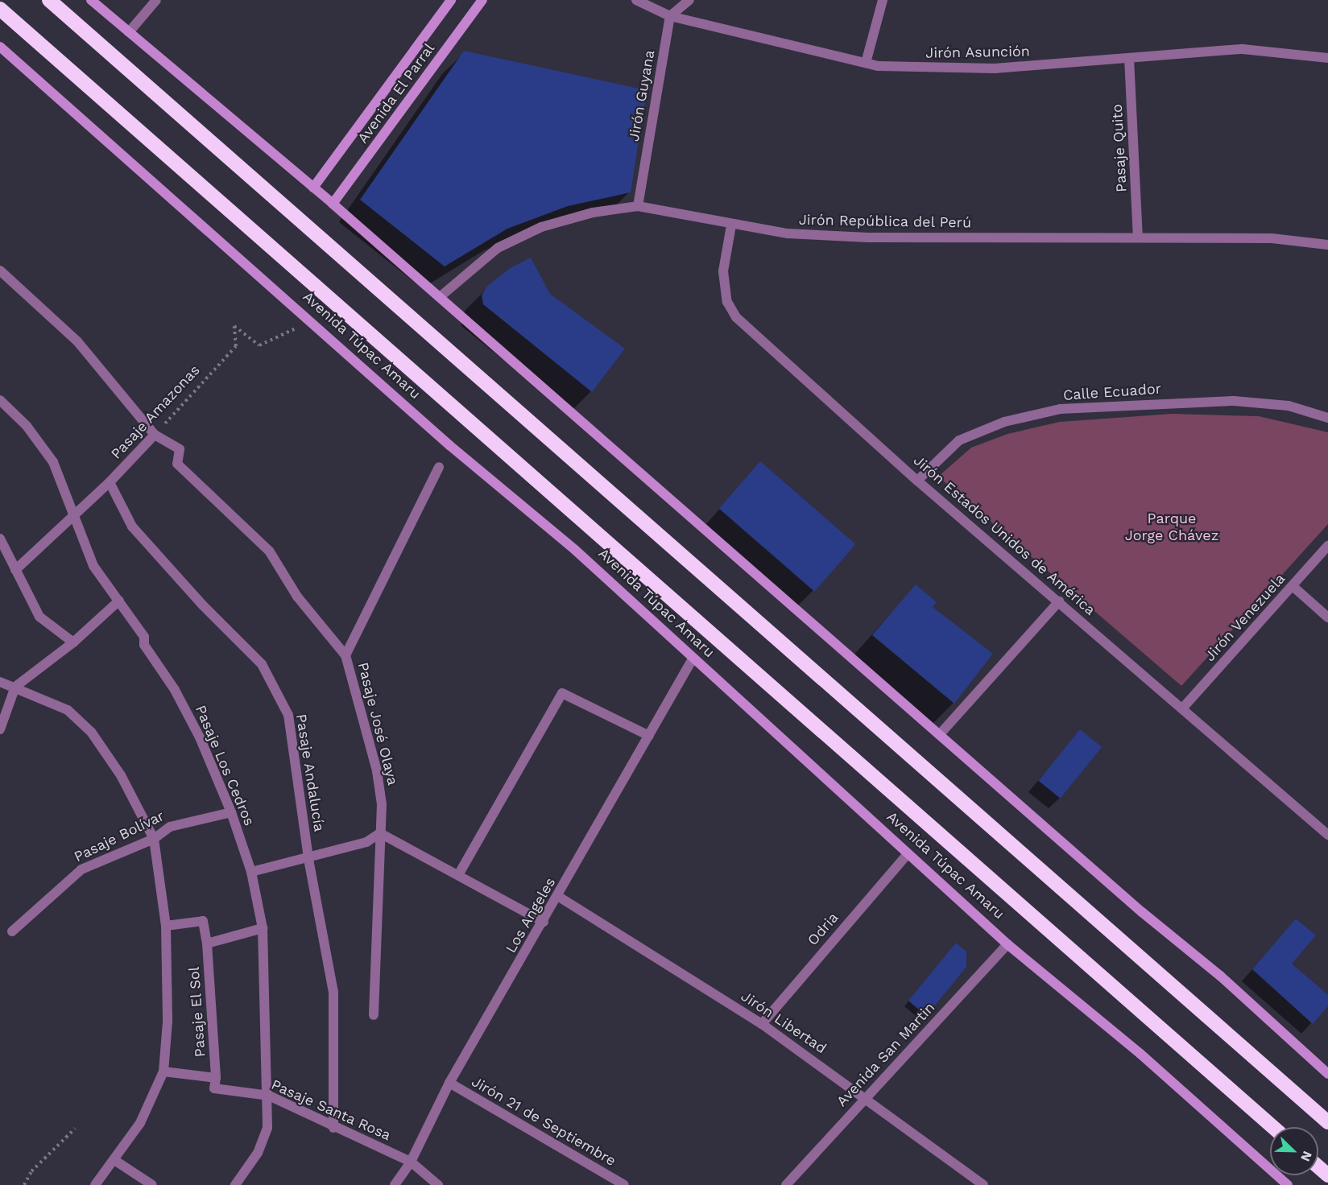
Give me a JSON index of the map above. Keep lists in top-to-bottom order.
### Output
{
  "streets": {
    "highway": ["Avenida Túpac Amaru"],
    "main road": ["Avenida El Parral"],
    "street": [
      "Jirón Asunción",
      "Jirón Guyana",
      "Pasaje Quito",
      "Jirón República del Perú",
      "Calle Ecuador",
      "Pasaje Amazonas",
      "Jirón Estados Unidos de América",
      "Jirón Venezuela",
      "Pasaje José Olaya",
      "Pasaje Los Cedros",
      "Pasaje Andalucía",
      "Pasaje Bolívar",
      "Los Angeles",
      "Odria",
      "Pasaje El Sol",
      "Jirón Libertad",
      "Avenida San Martin",
      "Pasaje Santa Rosa",
      "Jirón 21 de Septiembre"
    ]
  },
  "crossings": [
    ["Jirón Asunción", "Jirón Guyana"],
    ["Jirón Asunción", "Pasaje Quito"],
    ["Jirón Guyana", "Jirón República del Perú"],
    ["Pasaje Quito", "Jirón República del Perú"],
    ["Jirón República del Perú", "Jirón Estados Unidos de América"],
    ["Avenida Túpac Amaru", "Pasaje Amazonas"],
    ["Avenida Túpac Amaru", "Los Angeles"],
    ["Avenida Túpac Amaru", "Odria"],
    ["Avenida Túpac Amaru", "Avenida San Martin"],
    ["Calle Ecuador", "Jirón Estados Unidos de América"],
    ["Pasaje Amazonas", "Pasaje Los Cedros"],
    ["Pasaje Amazonas", "Pasaje Andalucía"],
    ["Jirón Estados Unidos de América", "Jirón Venezuela"],
    ["Pasaje Los Cedros", "Pasaje Bolívar"],
    ["Pasaje Los Cedros", "Pasaje Santa Rosa"],
    ["Pasaje Andalucía", "Pasaje Santa Rosa"],
    ["Los Angeles", "Jirón Libertad"],
    ["Los Angeles", "Pasaje Santa Rosa"],
    ["Los Angeles", "Jirón 21 de Septiembre"],
    ["Odria", "Jirón Libertad"],
    ["Pasaje El Sol", "Pasaje Santa Rosa"],
    ["Jirón Libertad", "Avenida San Martin"]
  ],
  "parks": ["Parque Jorge Chávez"],
  "north": "bottom right"
}
